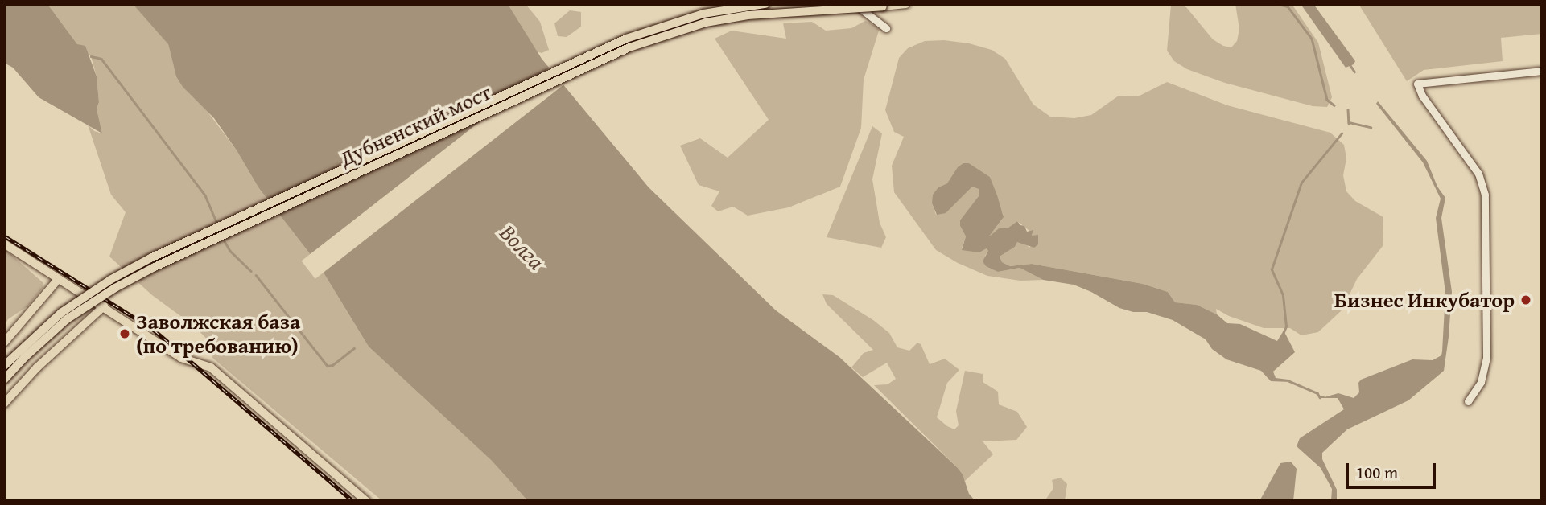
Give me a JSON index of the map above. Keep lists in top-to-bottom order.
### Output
{
  "streets": {
    "main road": ["Дубненский мост"]
  },
  "water": ["Волга"],
  "places": ["Бизнес Инкубатор", "Заволжская база (по требованию)"],
  "scale_bar": "100 m"
}
